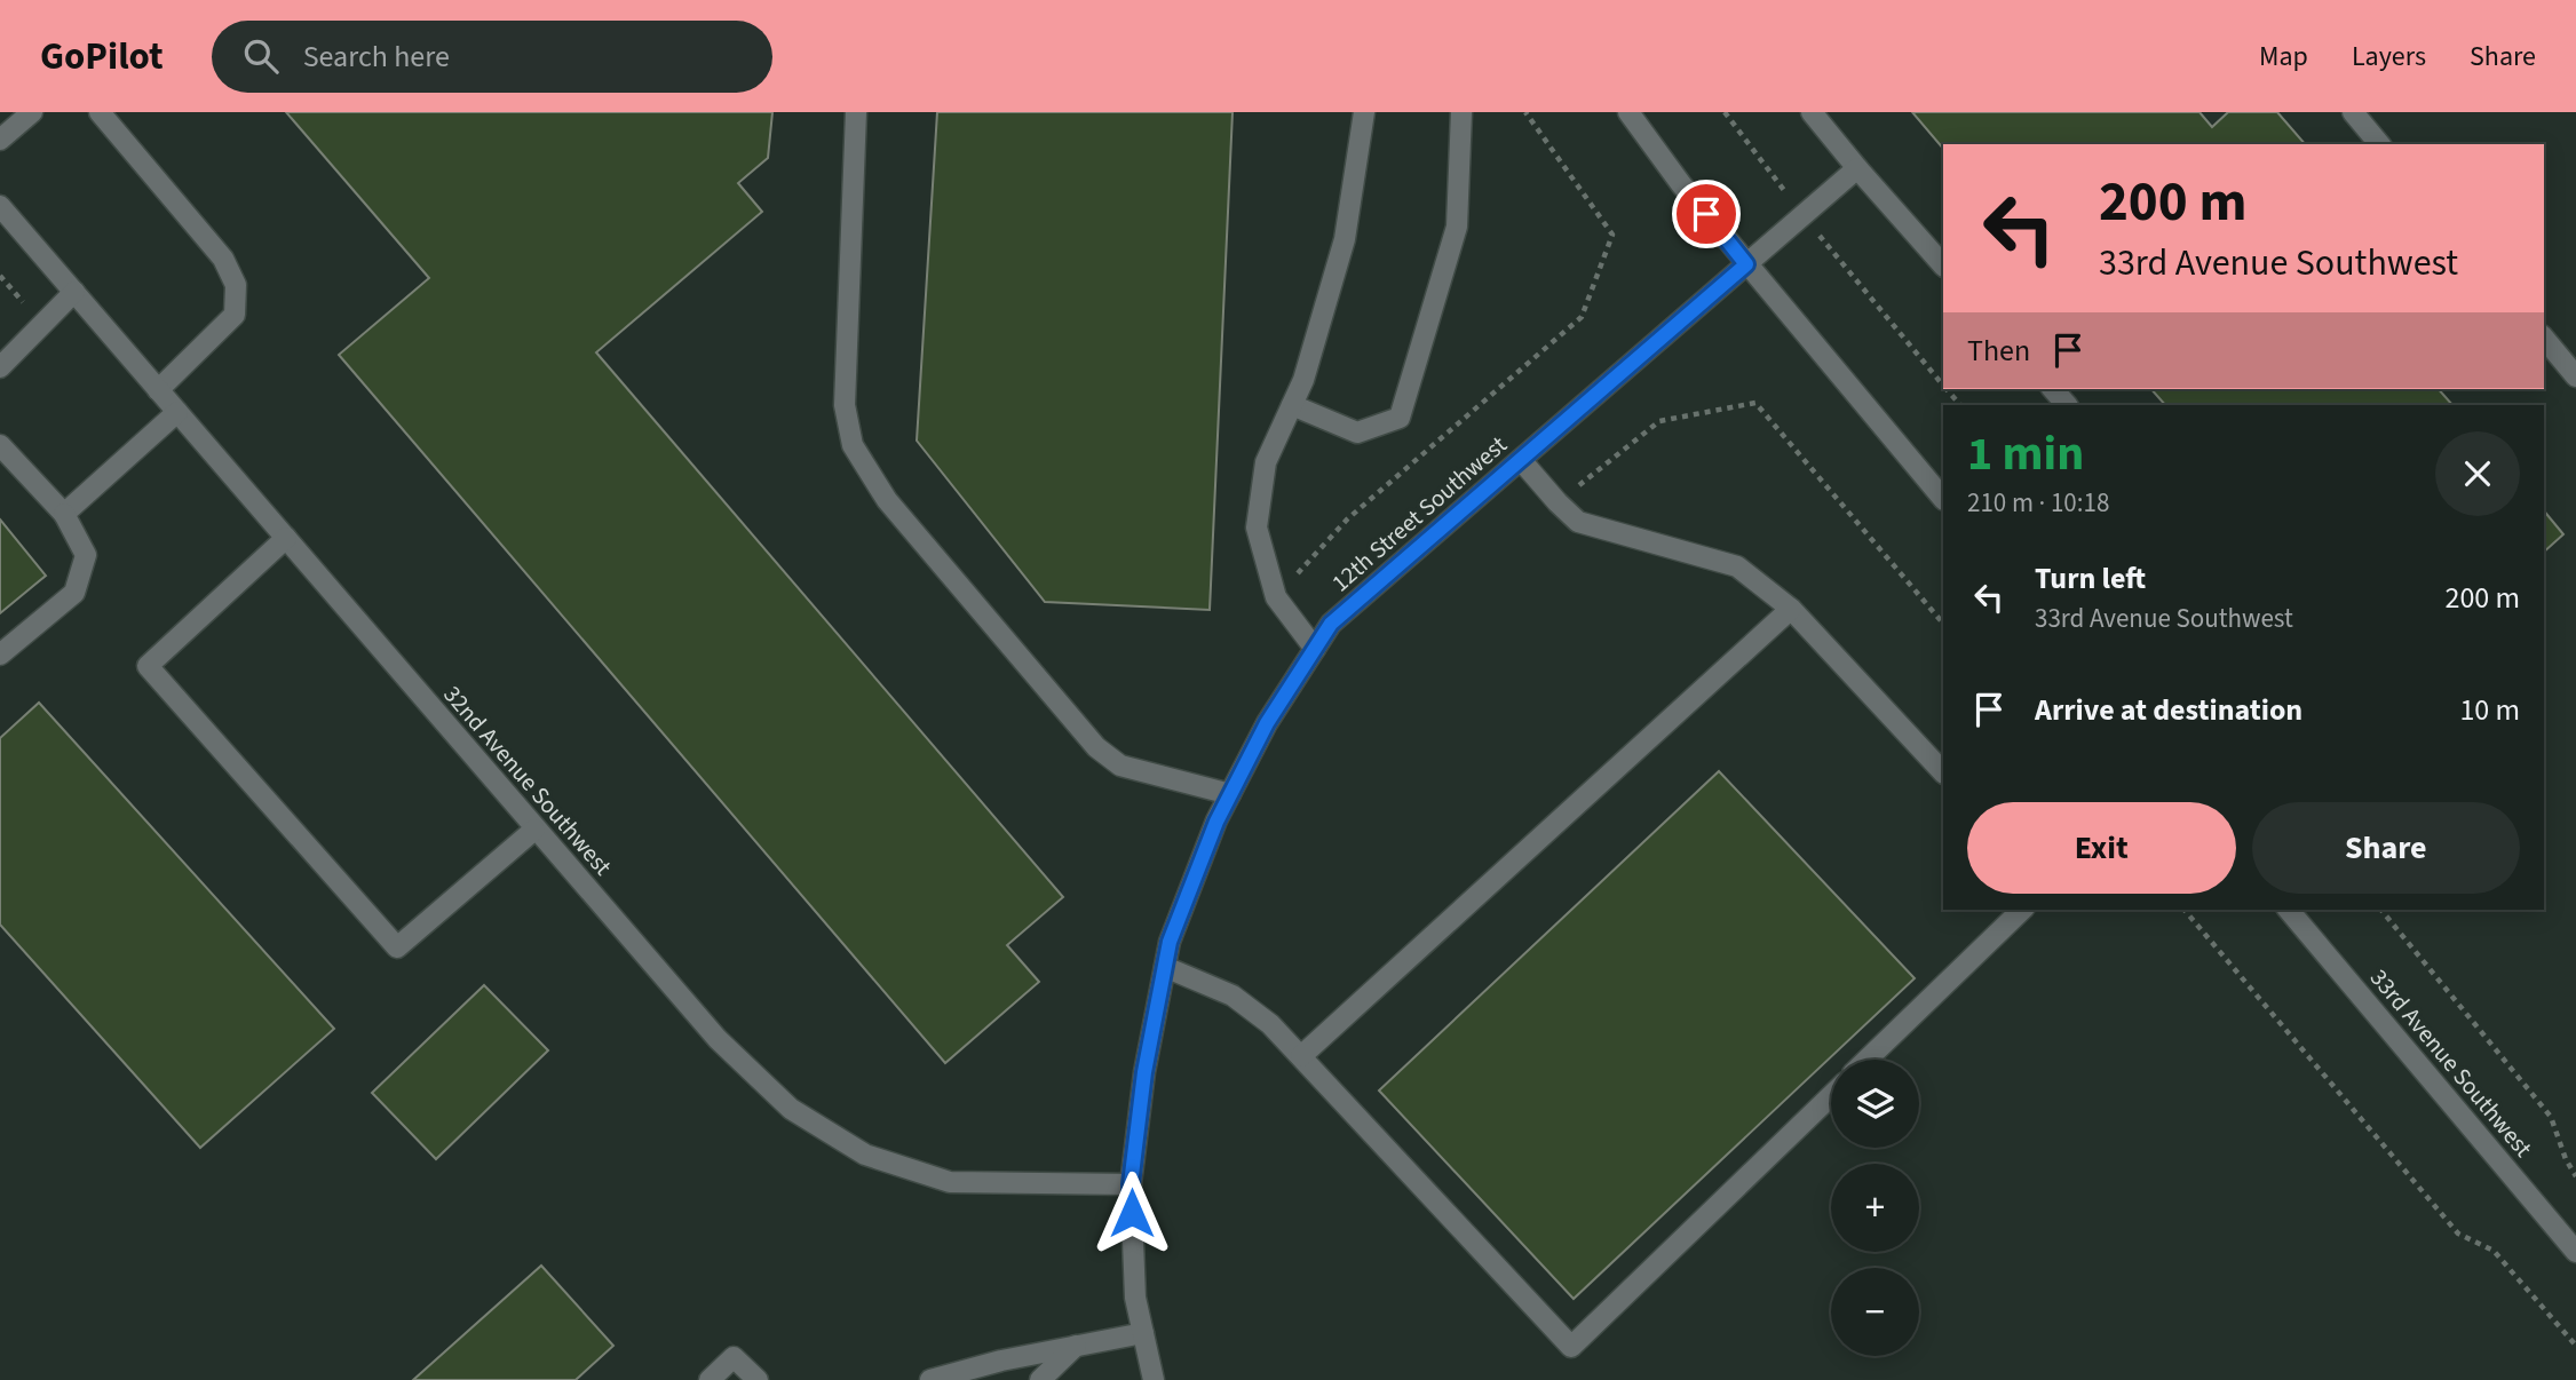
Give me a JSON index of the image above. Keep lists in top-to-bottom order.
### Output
{
  "streets": {
    "street": ["12th Street Southwest", "32nd Avenue Southwest", "33rd Avenue Southwest"]
  },
  "crossings": [
    ["12th Street Southwest", "32nd Avenue Southwest"]
  ],
  "page": {
    "header": "GoPilot",
    "search": "Search here",
    "nav": ["Map", "Layers", "Share"],
    "turn": ["200 m", "33rd Avenue Southwest"],
    "then": "Then",
    "heading": ["1 min", "210 m · 10:18"],
    "list": [
      {
        "name": "Turn left",
        "note": "33rd Avenue Southwest",
        "value": "200 m"
      },
      {
        "name": "Arrive at destination",
        "value": "10 m"
      }
    ],
    "buttons": ["Exit", "Share"],
    "map_buttons": ["+", "−"]
  }
}
